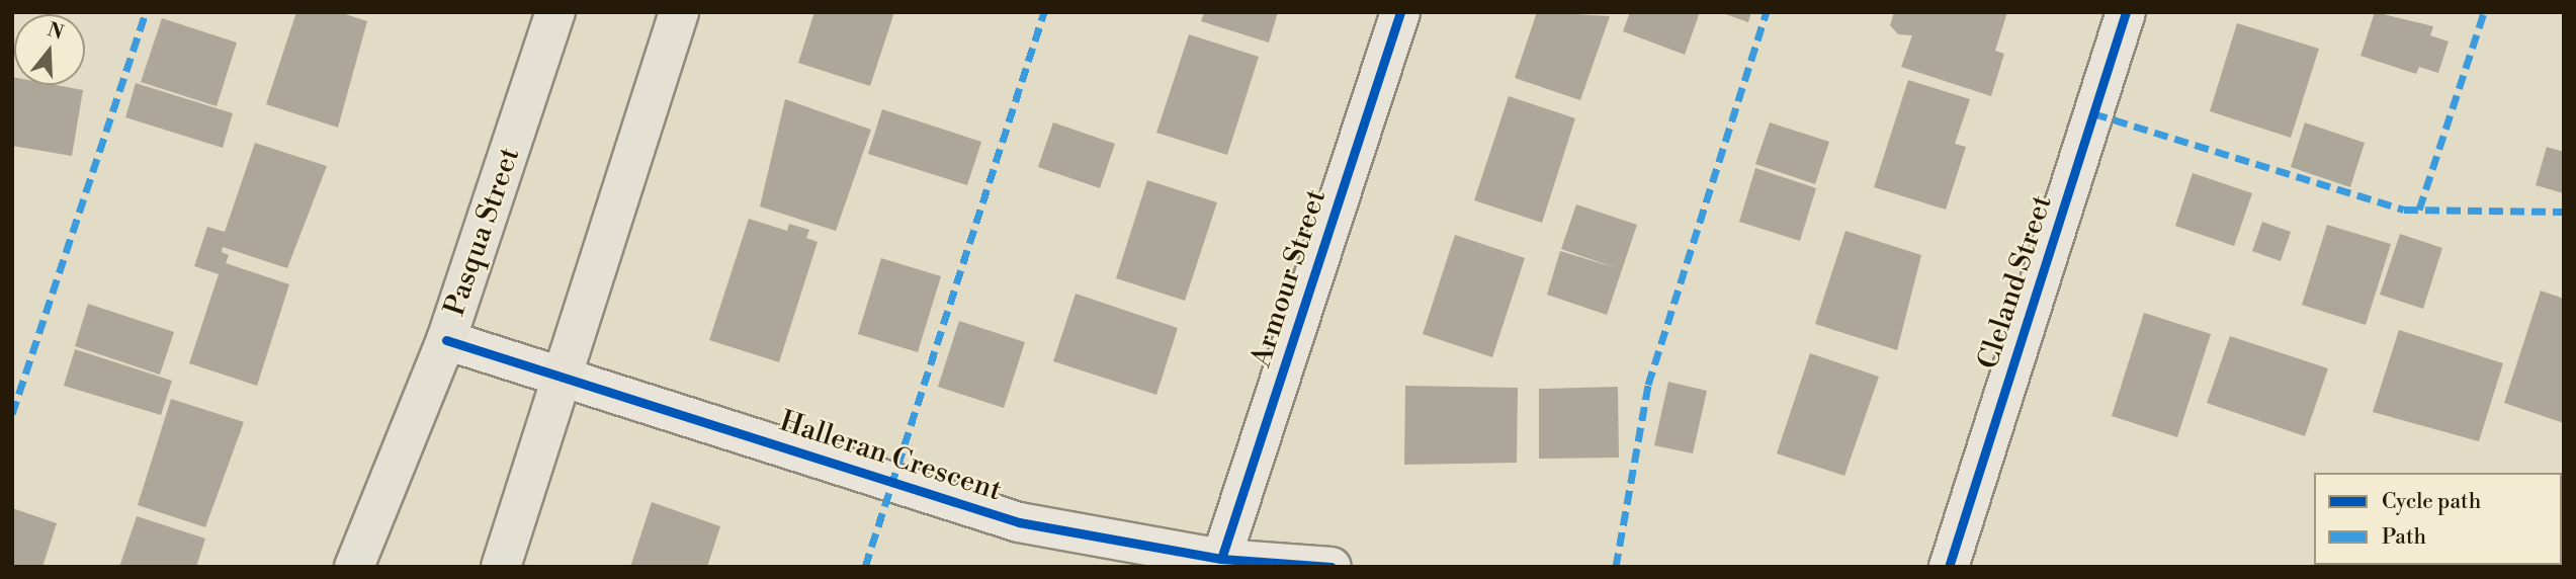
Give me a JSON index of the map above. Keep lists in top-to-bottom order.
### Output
{
  "streets": {
    "main road": ["Pasqua Street"],
    "street": ["Armour Street", "Cleland Street", "Halleran Crescent"]
  },
  "crossings": [
    ["Pasqua Street", "Halleran Crescent"],
    ["Armour Street", "Halleran Crescent"]
  ],
  "legend": ["Cycle path", "Path"],
  "north": "top"
}
